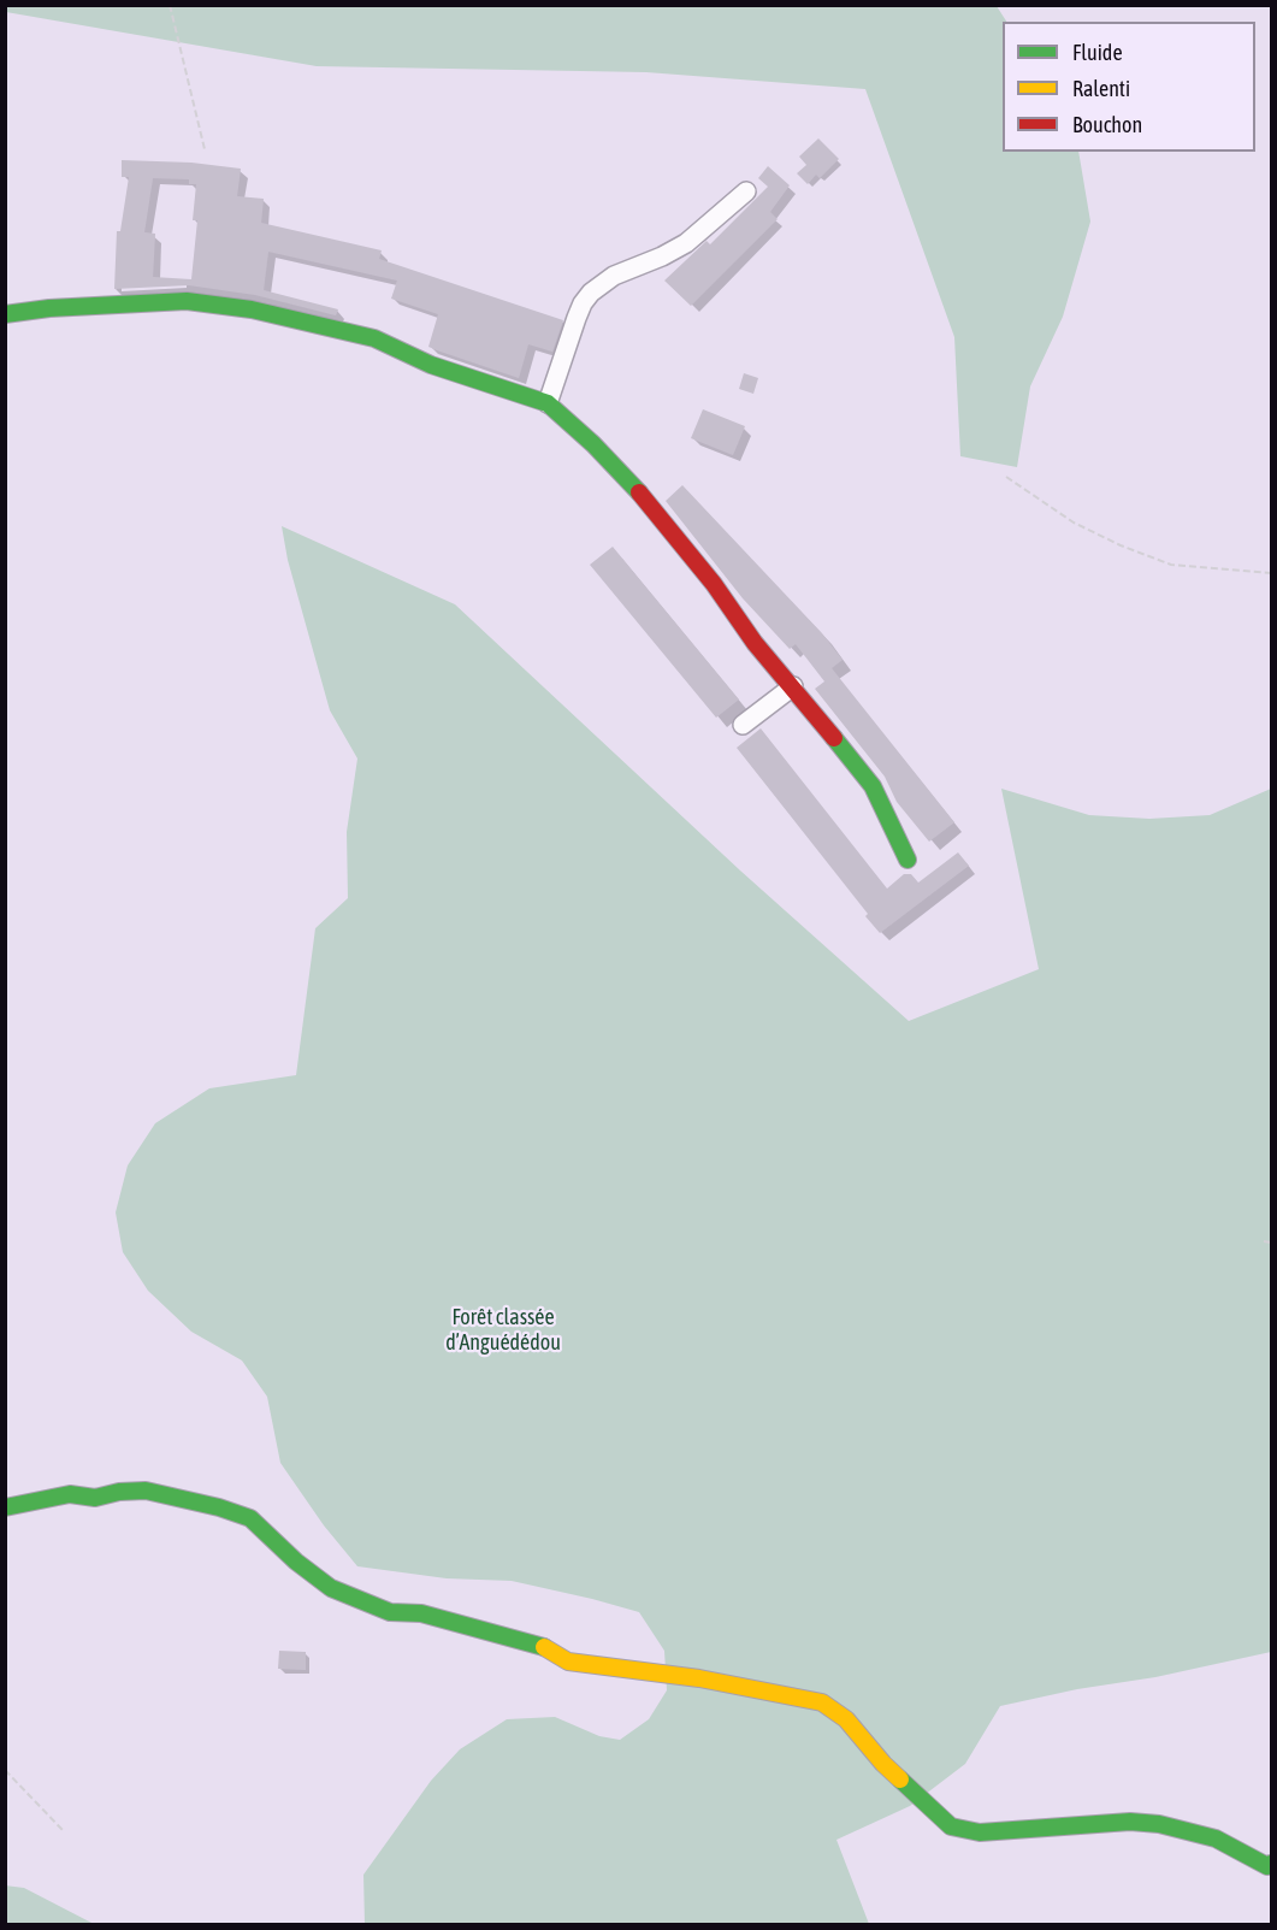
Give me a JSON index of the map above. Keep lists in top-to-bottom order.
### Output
{
  "parks": ["Forêt classée d’Anguédédou"],
  "legend": ["Fluide", "Ralenti", "Bouchon"]
}
